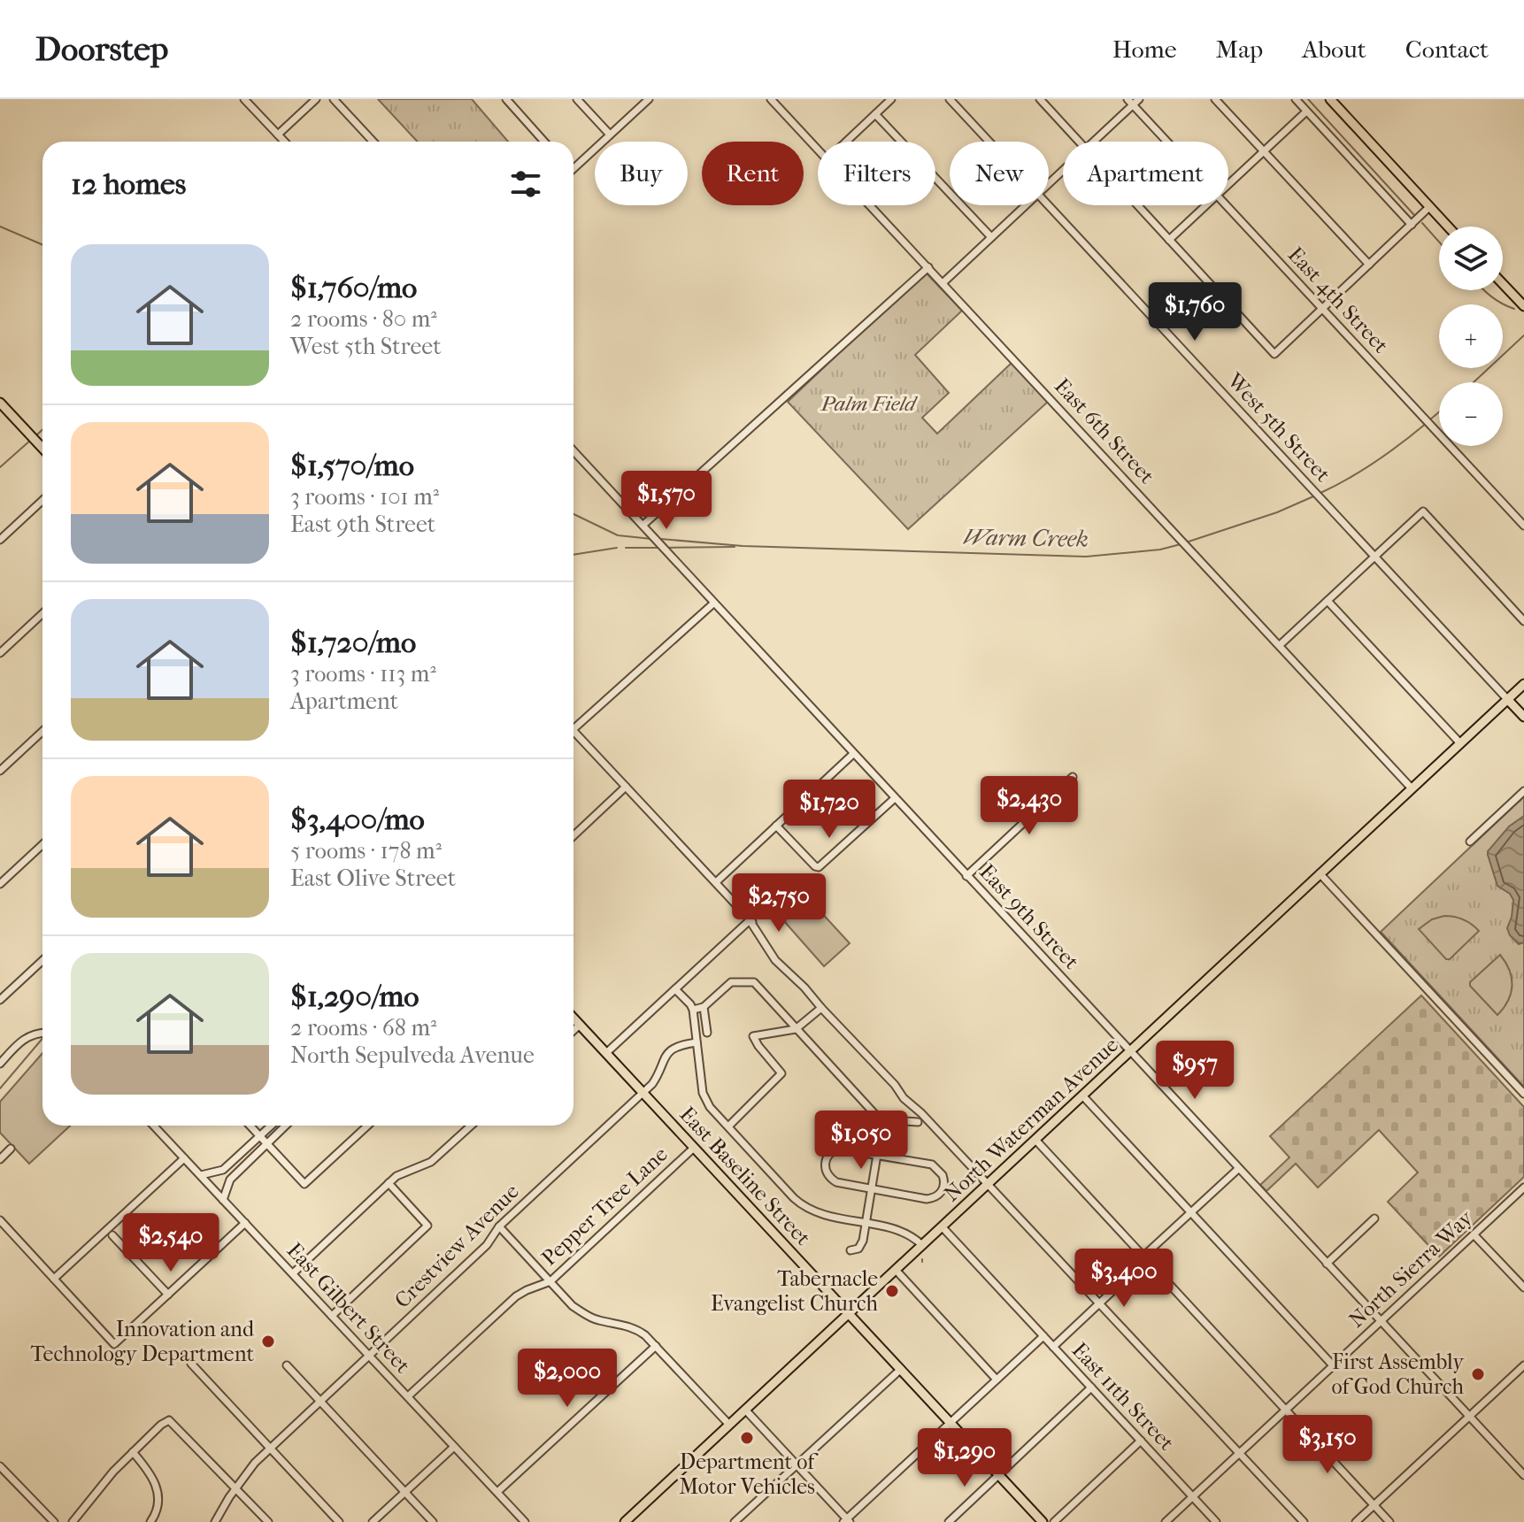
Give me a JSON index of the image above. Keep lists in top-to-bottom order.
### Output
{
  "streets": {
    "main road": ["North Waterman Avenue", "East Baseline Street"],
    "street": [
      "East 4th Street",
      "West 5th Street",
      "East 6th Street",
      "East 9th Street",
      "Pepper Tree Lane",
      "Crestview Avenue",
      "North Sierra Way",
      "East Gilbert Street",
      "East 11th Street"
    ]
  },
  "crossings": [
    ["West 5th Street", "North Waterman Avenue"],
    ["East 6th Street", "North Waterman Avenue"],
    ["East 9th Street", "North Waterman Avenue"],
    ["East 9th Street", "North Sierra Way"],
    ["North Waterman Avenue", "East Baseline Street"],
    ["North Waterman Avenue", "East 11th Street"],
    ["East Baseline Street", "Pepper Tree Lane"],
    ["East Baseline Street", "Crestview Avenue"],
    ["Pepper Tree Lane", "East Gilbert Street"],
    ["Crestview Avenue", "East Gilbert Street"],
    ["North Sierra Way", "East 11th Street"]
  ],
  "water": ["Warm Creek"],
  "parks": ["Palm Field"],
  "places": [
    "Tabernacle Evangelist Church",
    "Innovation and Technology Department",
    "First Assembly of God Church",
    "Department of Motor Vehicles"
  ],
  "page": {
    "header": "Doorstep",
    "nav": [
      "Home",
      "Map",
      "About",
      "Contact"
    ],
    "chip": [
      "Buy",
      "Rent",
      "Filters",
      "New",
      "Apartment"
    ],
    "heading": "12 homes",
    "map_buttons": ["+", "−"],
    "list": [
      {
        "name": "$1,760/mo",
        "note": "2 rooms · 80 m² · West 5th Street"
      },
      {
        "name": "$1,570/mo",
        "note": "3 rooms · 101 m² · East 9th Street"
      },
      {
        "name": "$1,720/mo",
        "note": "3 rooms · 113 m² · Apartment"
      },
      {
        "name": "$3,400/mo",
        "note": "5 rooms · 178 m² · East Olive Street"
      },
      {
        "name": "$1,290/mo",
        "note": "2 rooms · 68 m² · North Sepulveda Avenue"
      }
    ],
    "price": [
      "$1,760",
      "$1,570",
      "$2,430",
      "$1,720",
      "$2,750",
      "$957",
      "$1,050",
      "$2,540",
      "$3,400",
      "$2,000",
      "$3,150",
      "$1,290"
    ]
  }
}
